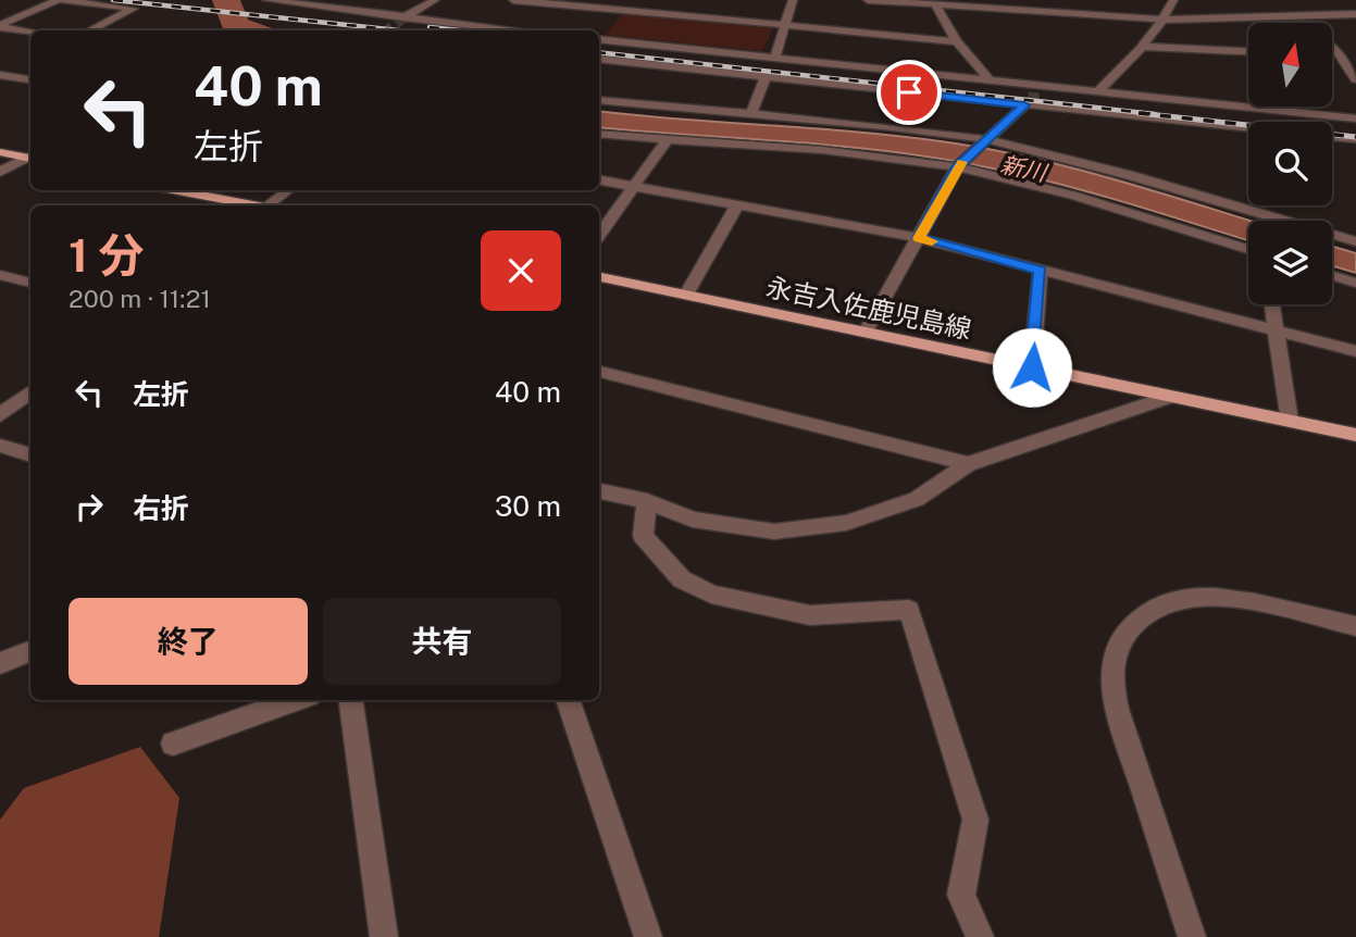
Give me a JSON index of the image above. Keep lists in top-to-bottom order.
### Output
{
  "streets": {
    "main road": ["永吉入佐鹿児島線"]
  },
  "water": ["新川"],
  "north": "top",
  "page": {
    "turn": ["40 m", "左折"],
    "heading": ["1 分", "200 m · 11:21"],
    "list": [
      {
        "name": "左折",
        "value": "40 m"
      },
      {
        "name": "右折",
        "value": "30 m"
      }
    ],
    "buttons": ["終了", "共有"]
  }
}
